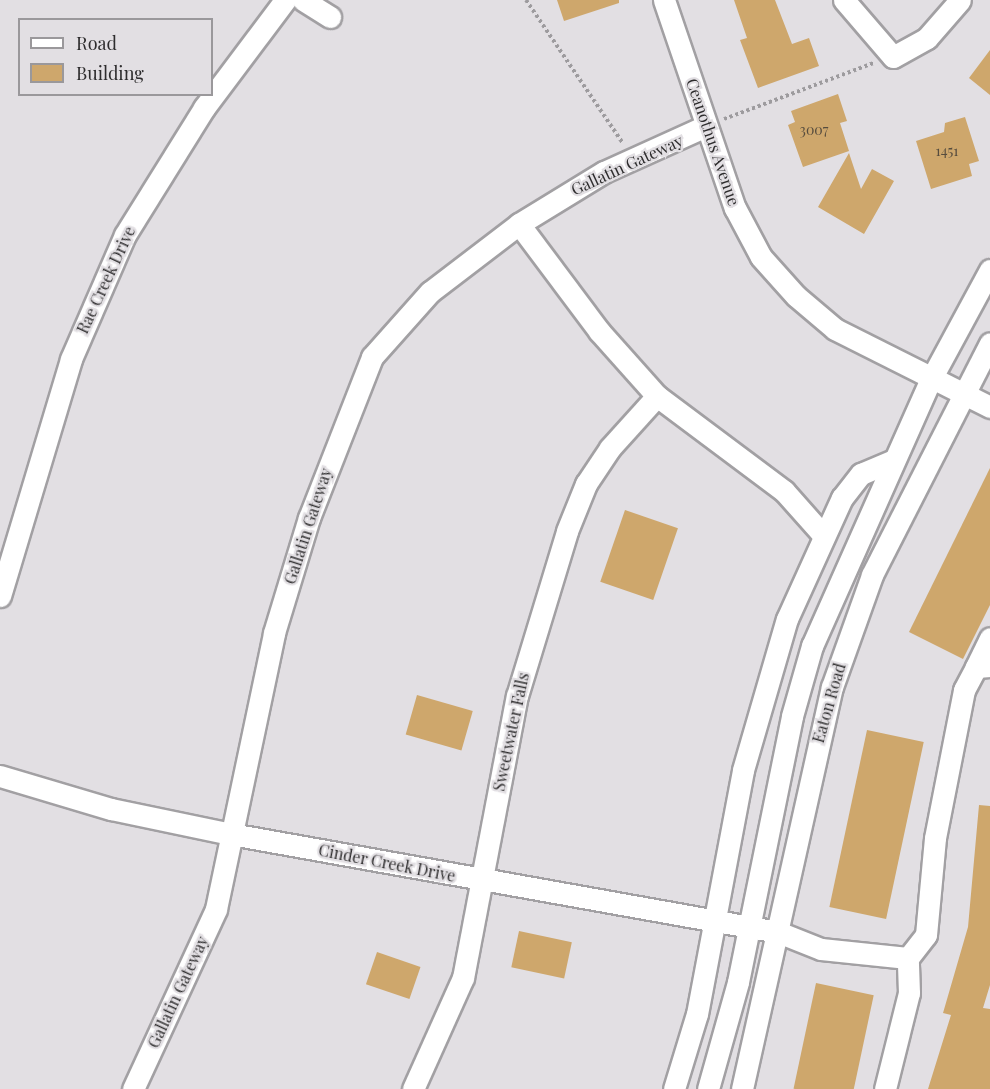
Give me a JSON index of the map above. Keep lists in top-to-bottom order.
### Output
{
  "streets": {
    "street": [
      "Ceanothus Avenue",
      "Gallatin Gateway",
      "Rae Creek Drive",
      "Eaton Road",
      "Sweetwater Falls",
      "Cinder Creek Drive"
    ]
  },
  "crossings": [
    ["Ceanothus Avenue", "Gallatin Gateway"],
    ["Ceanothus Avenue", "Eaton Road"],
    ["Gallatin Gateway", "Cinder Creek Drive"],
    ["Eaton Road", "Cinder Creek Drive"],
    ["Sweetwater Falls", "Cinder Creek Drive"]
  ],
  "house_numbers": ["3007", "1451"],
  "legend": ["Road", "Building"]
}
